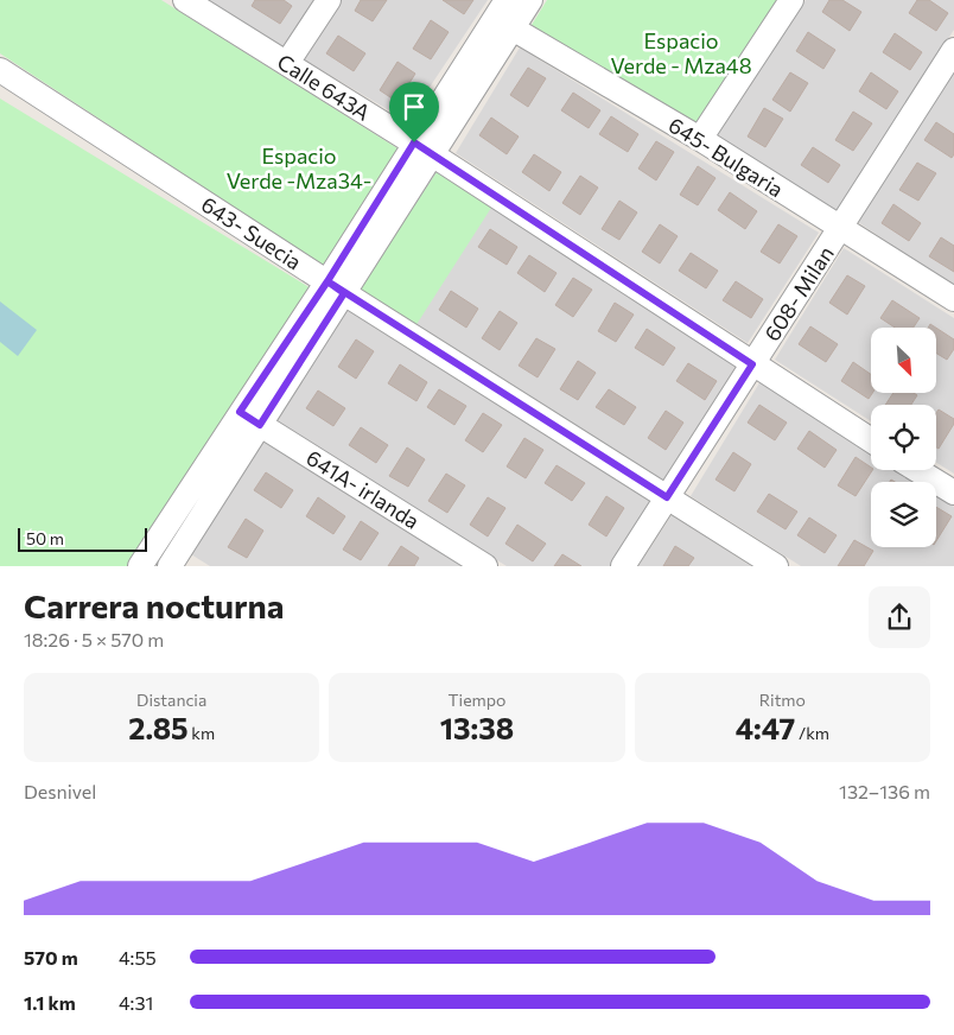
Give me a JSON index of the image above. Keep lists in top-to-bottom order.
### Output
{
  "streets": {
    "street": [
      "Calle 643A",
      "645- Bulgaria",
      "643- Suecia",
      "608- Milan",
      "641A- irlanda"
    ]
  },
  "crossings": [
    ["Calle 643A", "608- Milan"],
    ["645- Bulgaria", "608- Milan"],
    ["643- Suecia", "608- Milan"]
  ],
  "parks": ["Espacio Verde - Mza48", "Espacio Verde -Mza34-"],
  "scale_bar": "50 m",
  "north": "bottom right",
  "page": {
    "scale": "50 m",
    "heading": ["Carrera nocturna", "18:26 · 5 × 570 m"],
    "stats": [
      ["Distancia", "2.85 km"],
      ["Tiempo", "13:38"],
      ["Ritmo", "4:47 /km"]
    ],
    "chart": ["Desnivel", "132–136 m"],
    "list": [
      {
        "name": "570 m",
        "note": "4:55"
      },
      {
        "name": "1.1 km",
        "note": "4:31"
      }
    ]
  }
}
